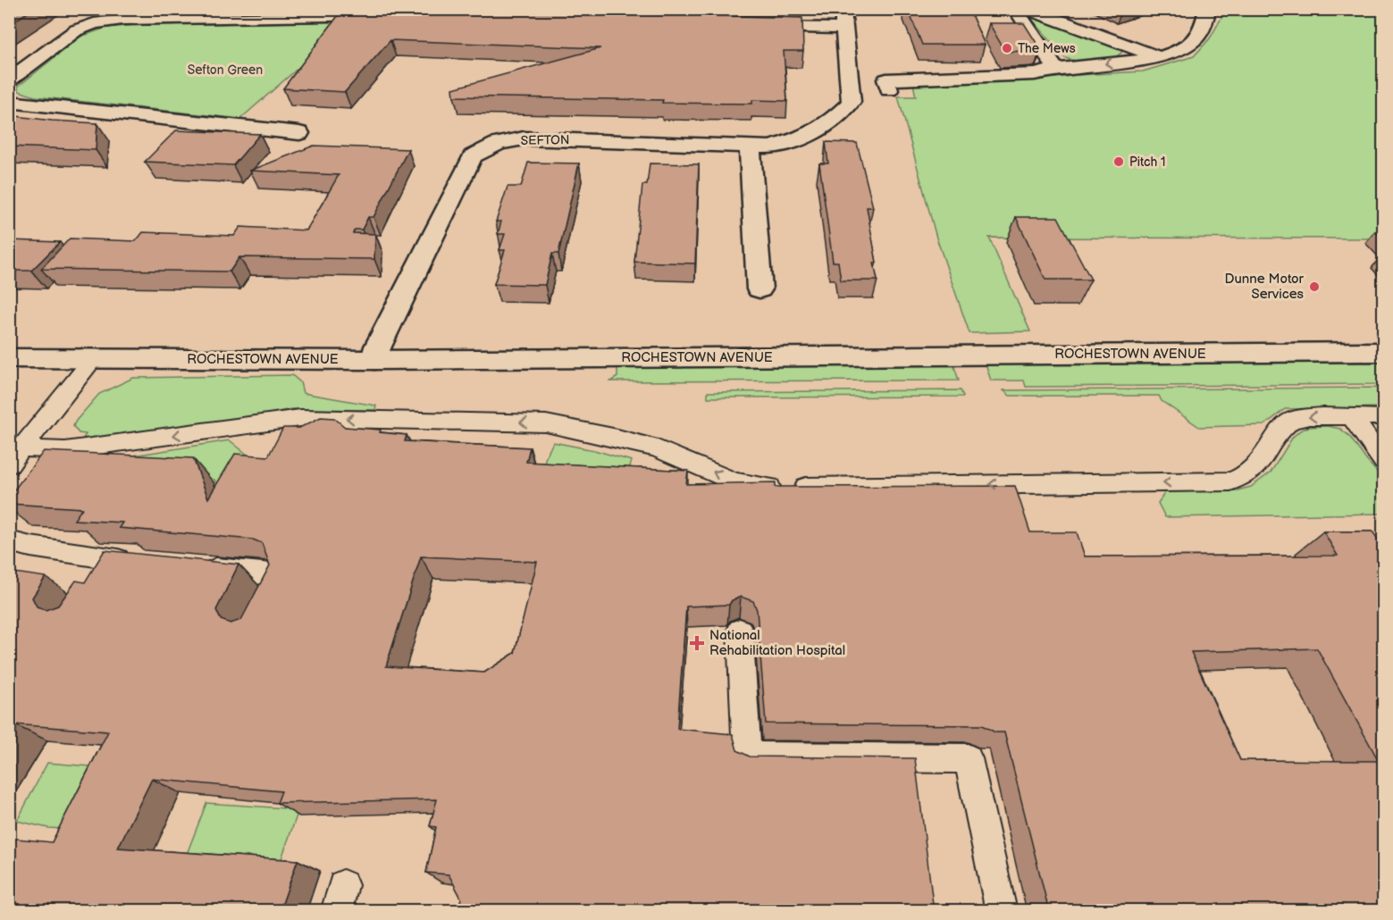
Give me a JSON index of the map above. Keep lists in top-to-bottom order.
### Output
{
  "streets": {
    "street": ["SEFTON", "ROCHESTOWN AVENUE"]
  },
  "crossings": [
    ["SEFTON", "ROCHESTOWN AVENUE"]
  ],
  "parks": ["Sefton Green"],
  "places": {
    "other": ["The Mews", "Pitch 1", "Dunne Motor Services"],
    "health": ["National Rehabilitation Hospital"]
  }
}
